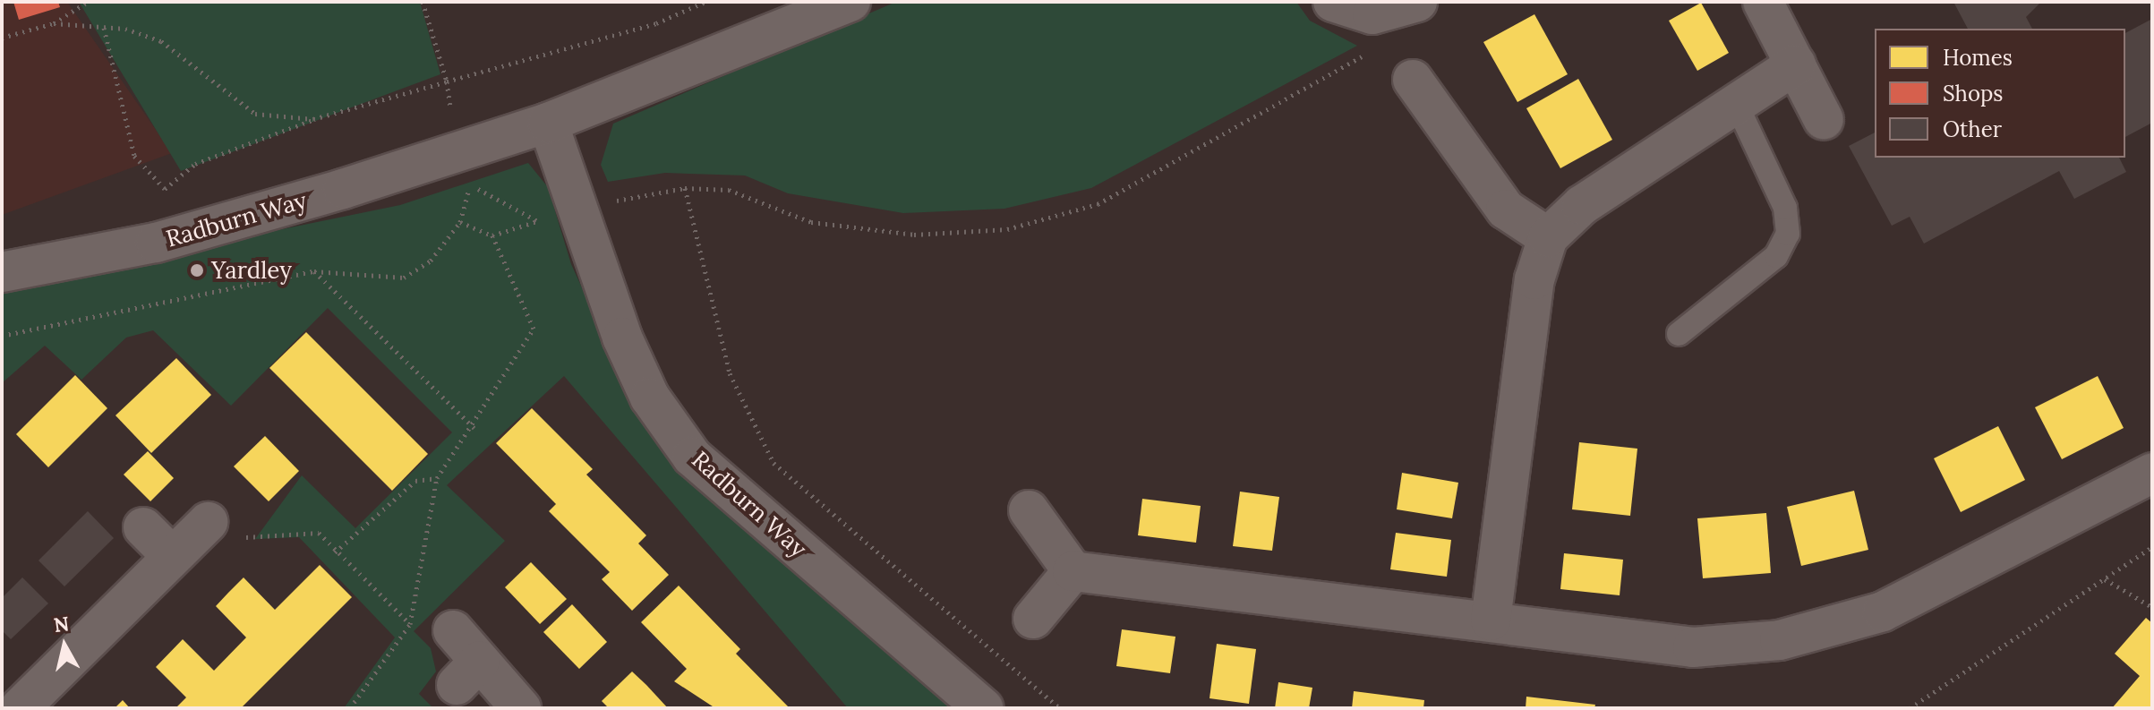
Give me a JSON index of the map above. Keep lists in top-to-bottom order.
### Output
{
  "streets": {
    "street": ["Radburn Way"]
  },
  "places": ["Yardley"],
  "legend": ["Homes", "Shops", "Other"],
  "north": "top"
}
